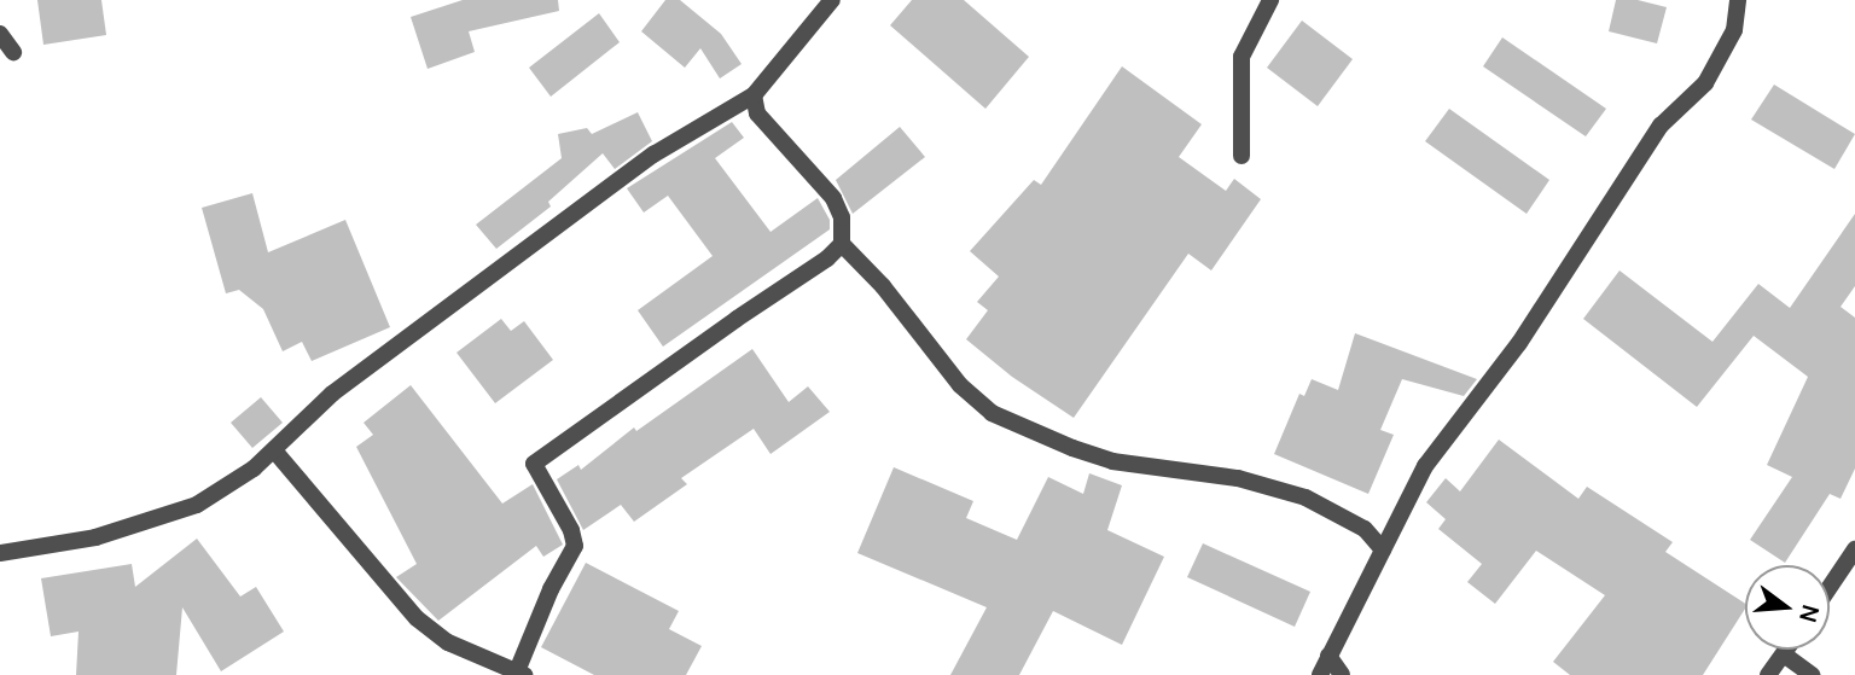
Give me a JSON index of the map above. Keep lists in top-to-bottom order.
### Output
{
  "north": "right"
}
